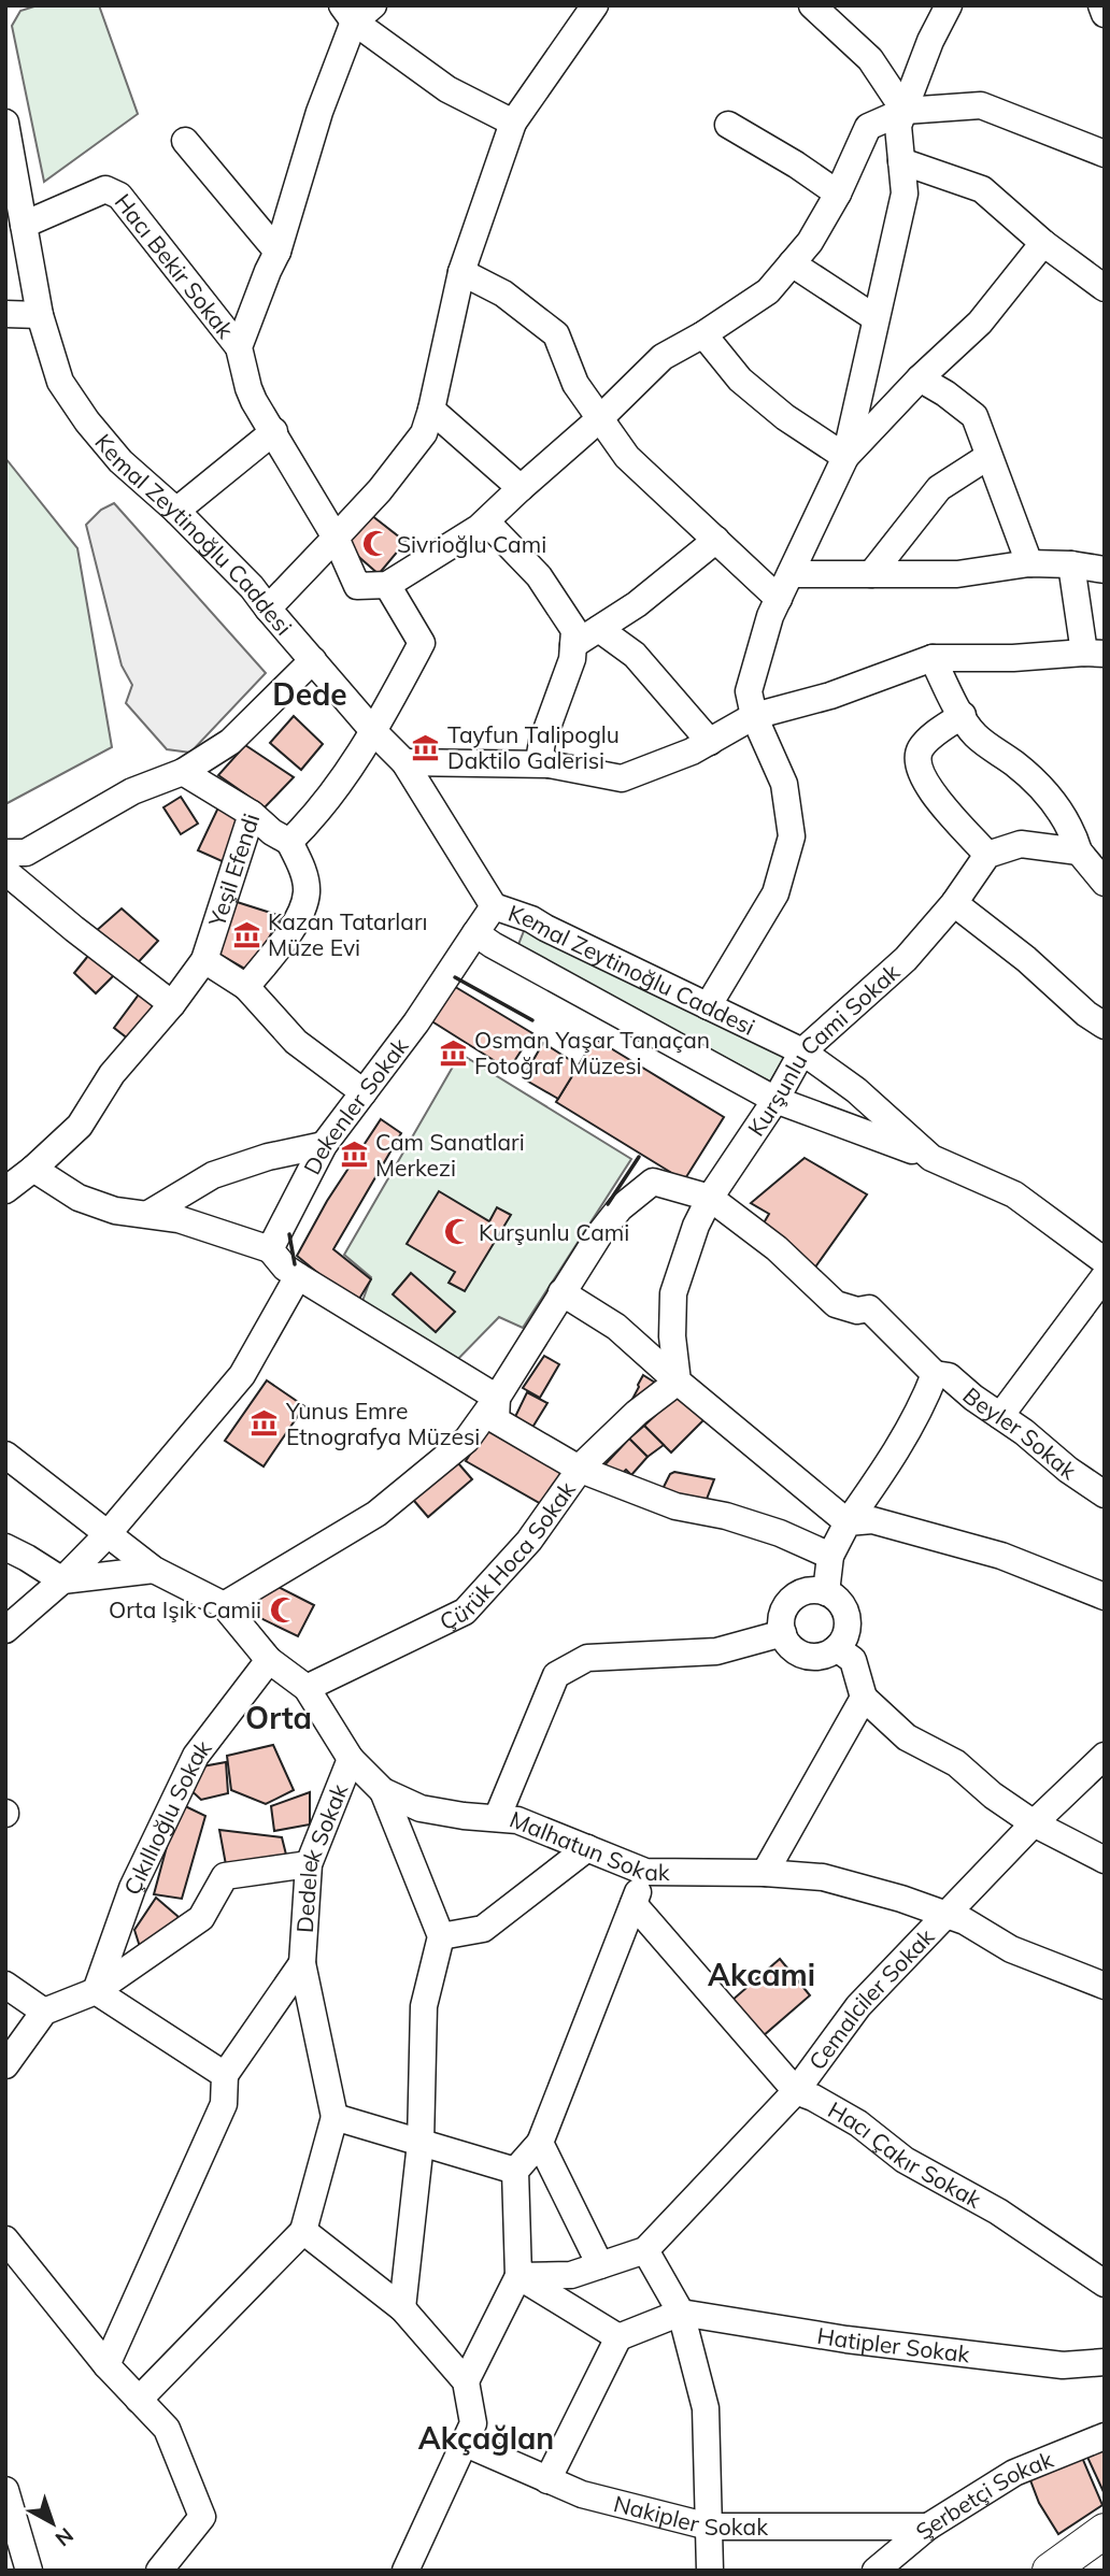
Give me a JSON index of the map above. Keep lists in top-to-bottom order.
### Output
{
  "streets": {
    "street": [
      "Hacı Bekir Sokak",
      "Kemal Zeytinoğlu Caddesi",
      "Yeşil Efendi",
      "Kurşunlu Cami Sokak",
      "Dekenler Sokak",
      "Beyler Sokak",
      "Çürük Hoca Sokak",
      "Çıkıllıoğlu Sokak",
      "Malhatun Sokak",
      "Dedelek Sokak",
      "Cemalciler Sokak",
      "Hacı Çakır Sokak",
      "Hatipler Sokak",
      "Şerbetçi Sokak",
      "Nakipler Sokak"
    ]
  },
  "crossings": [
    ["Hacı Bekir Sokak", "Kemal Zeytinoğlu Caddesi"],
    ["Kemal Zeytinoğlu Caddesi", "Kurşunlu Cami Sokak"],
    ["Kemal Zeytinoğlu Caddesi", "Dekenler Sokak"],
    ["Kurşunlu Cami Sokak", "Beyler Sokak"],
    ["Kurşunlu Cami Sokak", "Çürük Hoca Sokak"],
    ["Çürük Hoca Sokak", "Malhatun Sokak"],
    ["Çıkıllıoğlu Sokak", "Malhatun Sokak"],
    ["Malhatun Sokak", "Dedelek Sokak"],
    ["Malhatun Sokak", "Cemalciler Sokak"],
    ["Cemalciler Sokak", "Hacı Çakır Sokak"],
    ["Şerbetçi Sokak", "Nakipler Sokak"]
  ],
  "districts": [
    "Dede",
    "Orta",
    "Akcami",
    "Akçağlan"
  ],
  "places": {
    "mosque": ["Sivrioğlu Cami", "Kurşunlu Cami", "Orta Işık Camii"],
    "museum": [
      "Tayfun Talipoglu Daktilo Galerisi",
      "Kazan Tatarları Müze Evi",
      "Osman Yaşar Tanaçan Fotoğraf Müzesi",
      "Cam Sanatlari Merkezi",
      "Yunus Emre Etnografya Müzesi"
    ]
  },
  "north": "bottom right"
}
